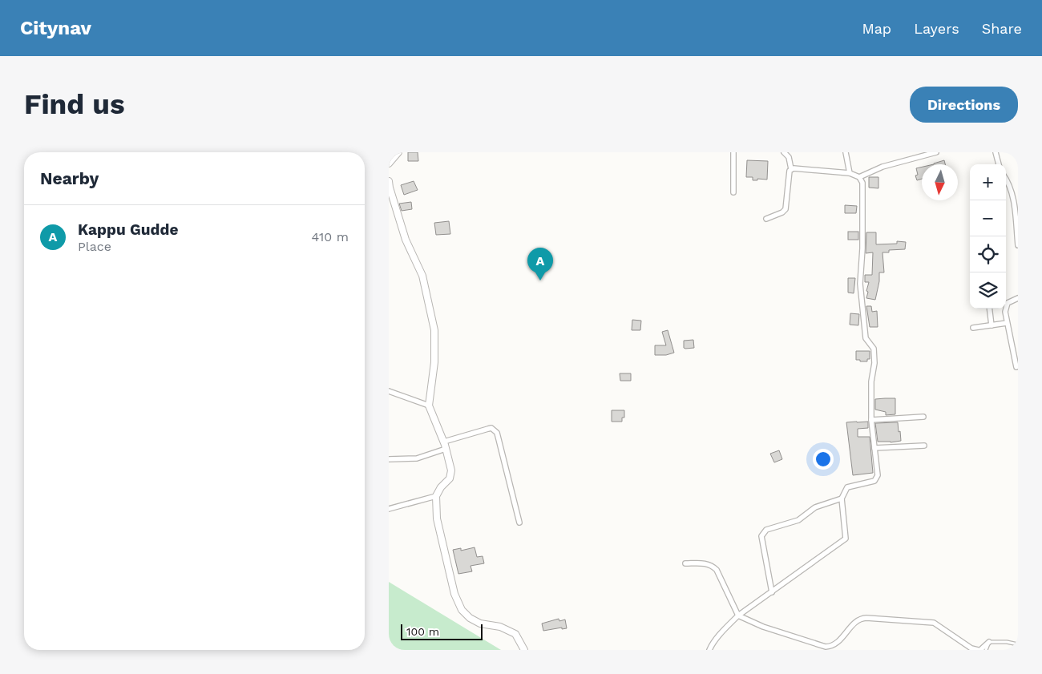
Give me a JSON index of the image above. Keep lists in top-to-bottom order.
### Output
{
  "scale_bar": "100 m",
  "north": "bottom",
  "page": {
    "header": "Citynav",
    "nav": ["Map", "Layers", "Share"],
    "buttons": "Directions",
    "title": "Find us",
    "heading": "Nearby",
    "map_buttons": ["+", "−"],
    "list": [
      {
        "mark": "A",
        "name": "Kappu Gudde",
        "note": "Place",
        "value": "410 m"
      }
    ],
    "pins": "A",
    "scale": "100 m"
  }
}
